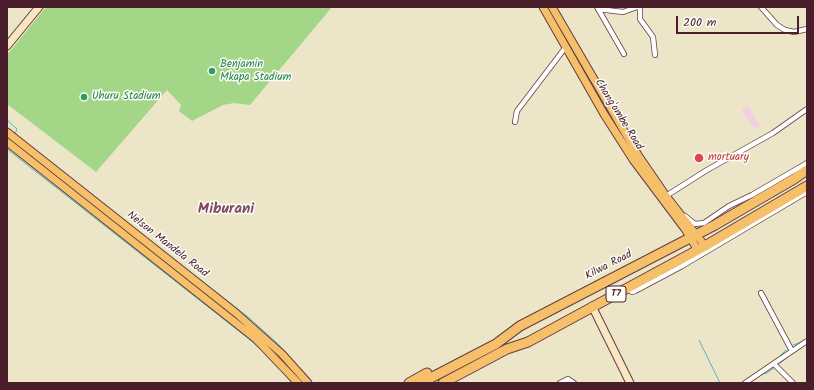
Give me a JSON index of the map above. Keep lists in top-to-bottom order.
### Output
{
  "streets": {
    "highway": ["Kilwa Road", "T7"],
    "main road": ["Chang'ombe Road", "Nelson Mandela Road"]
  },
  "crossings": [
    ["Chang'ombe Road", "Kilwa Road"],
    ["Chang'ombe Road", "T7"],
    ["Kilwa Road", "T7"]
  ],
  "districts": ["Miburani"],
  "places": ["Benjamin Mkapa Stadium", "Uhuru Stadium", "mortuary"],
  "scale_bar": "200 m"
}
